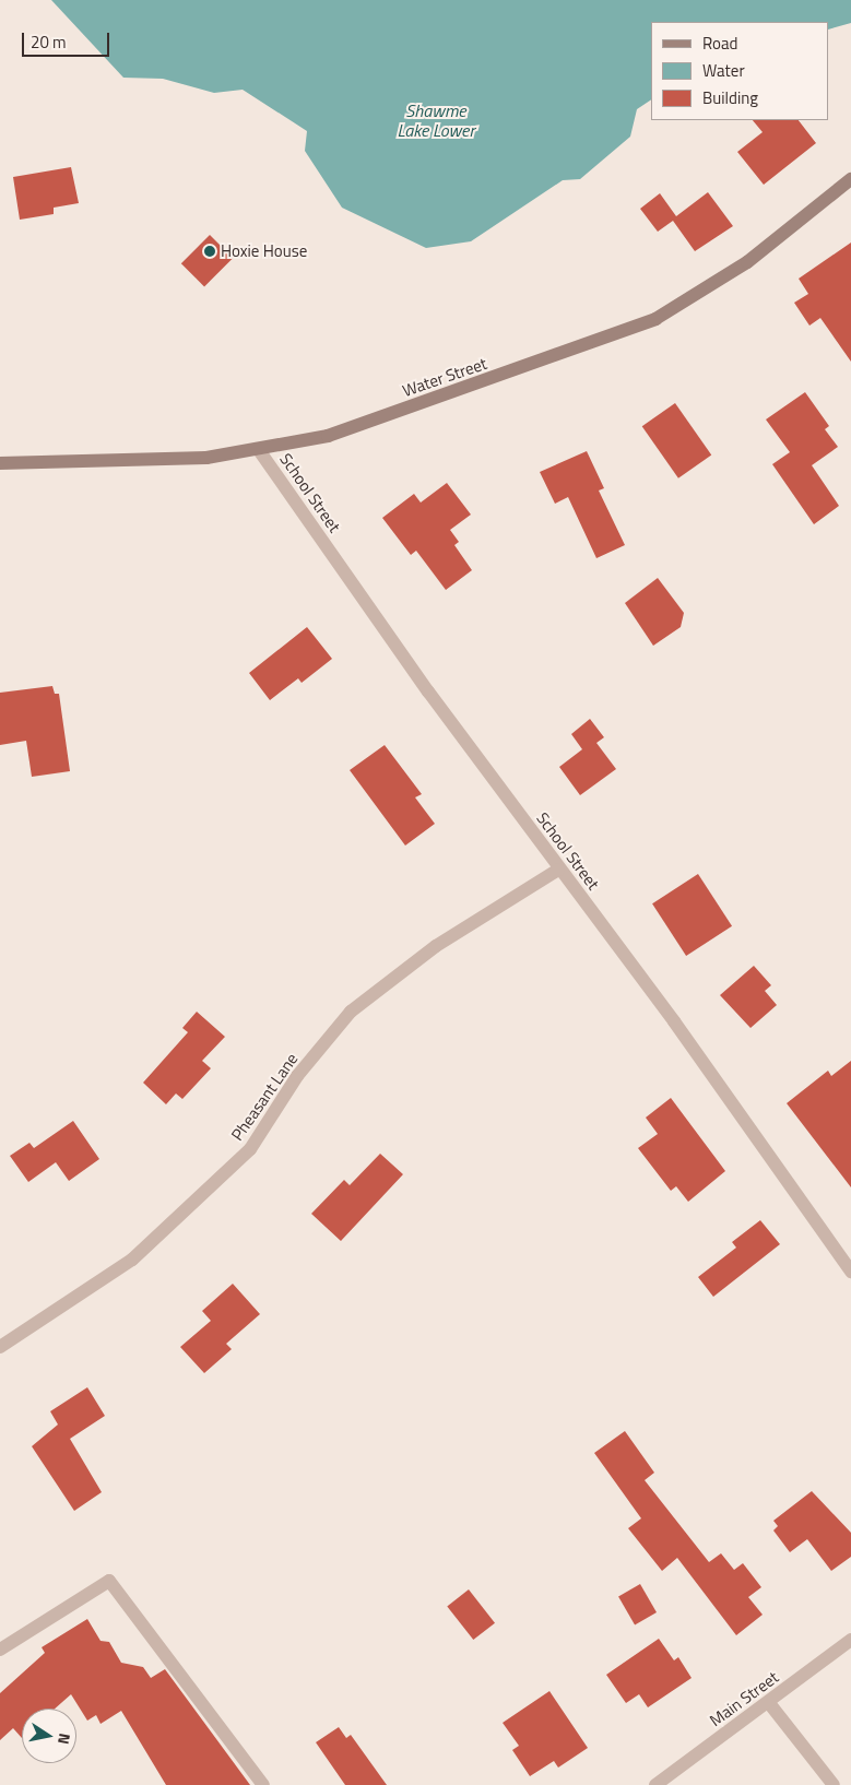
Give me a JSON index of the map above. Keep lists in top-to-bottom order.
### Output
{
  "streets": {
    "main road": ["Water Street"],
    "street": ["School Street", "Pheasant Lane", "Main Street"]
  },
  "crossings": [
    ["Water Street", "School Street"],
    ["School Street", "Pheasant Lane"]
  ],
  "water": ["Shawme Lake Lower"],
  "places": ["Hoxie House"],
  "legend": ["Road", "Water", "Building"],
  "scale_bar": "20 m",
  "north": "right"
}
